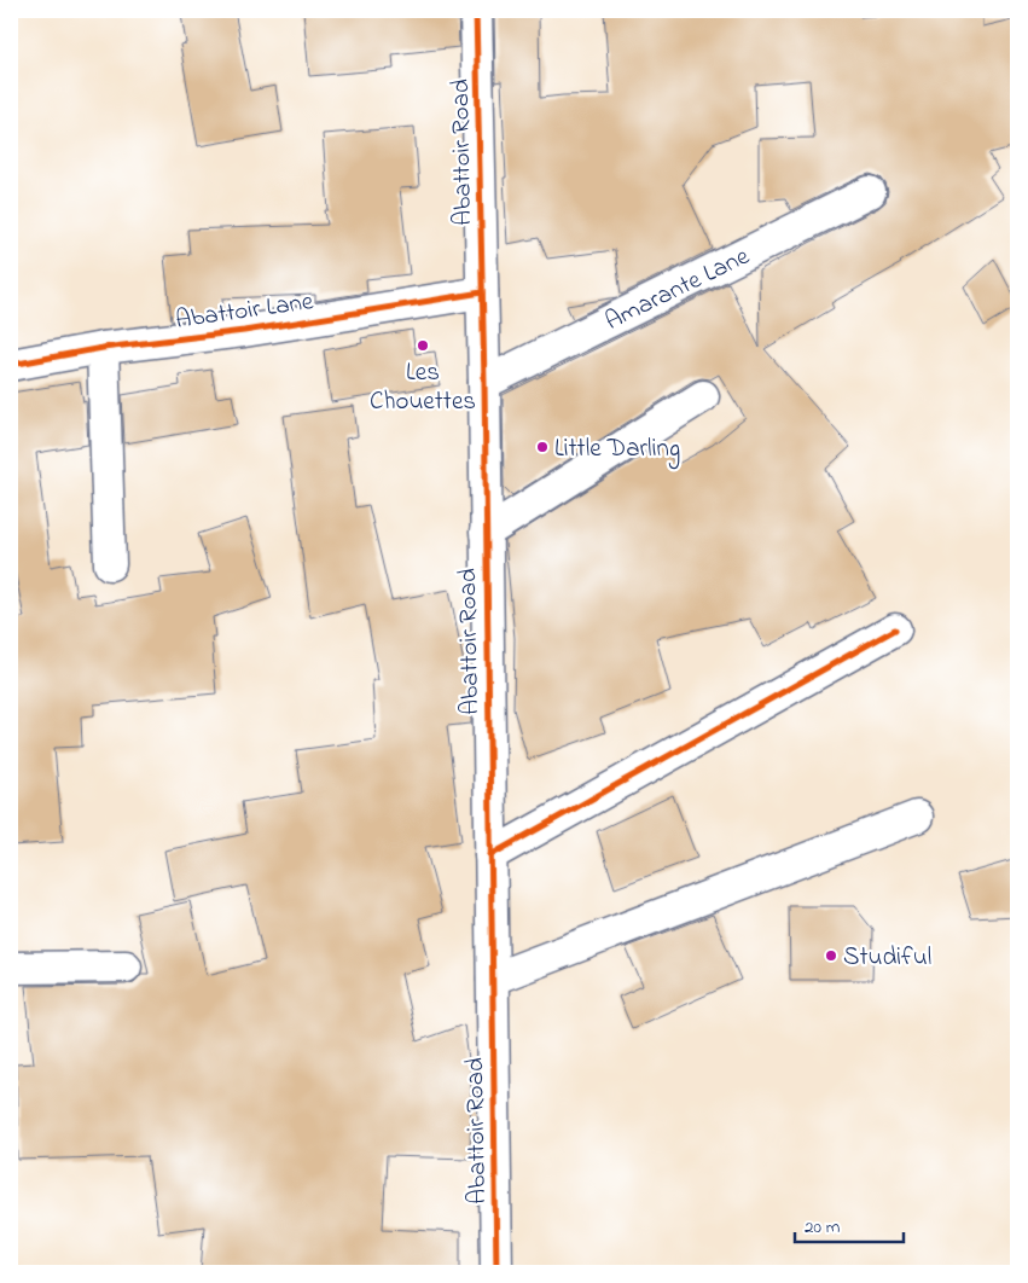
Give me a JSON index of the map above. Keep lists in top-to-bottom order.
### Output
{
  "streets": {
    "street": ["Abattoir Road", "Amarante Lane", "Abattoir Lane"]
  },
  "crossings": [
    ["Abattoir Road", "Amarante Lane"],
    ["Abattoir Road", "Abattoir Lane"]
  ],
  "places": ["Les Chouettes", "Little Darling", "Studiful"],
  "scale_bar": "20 m"
}
